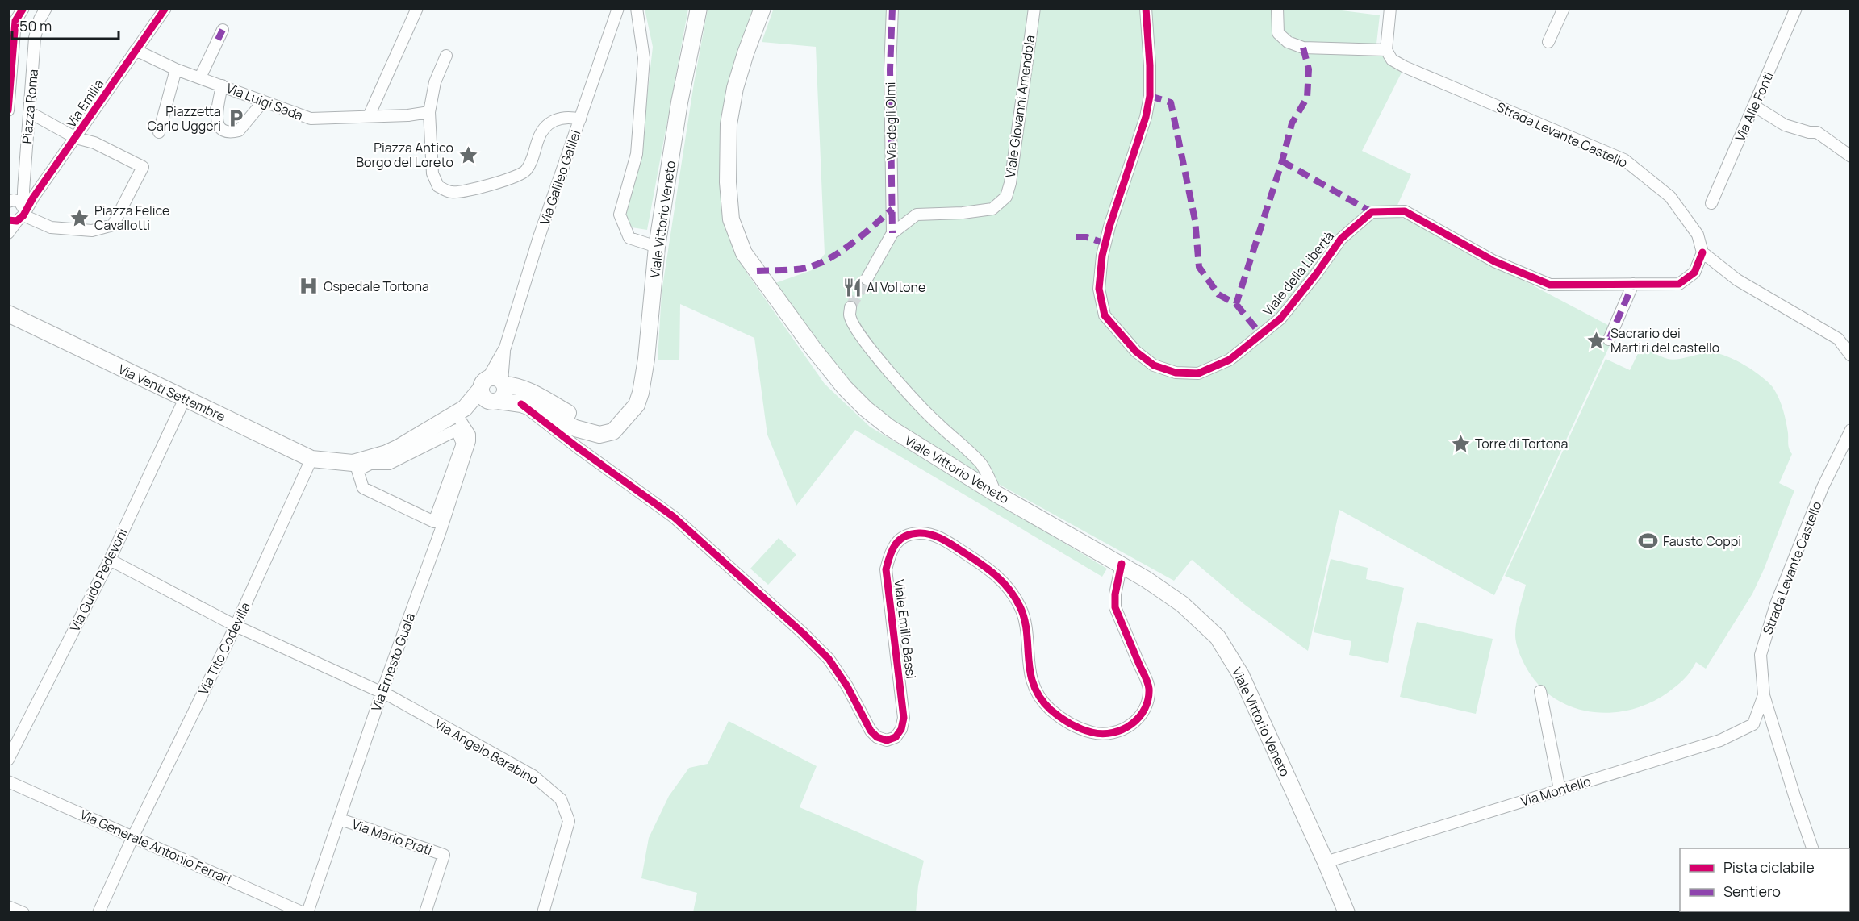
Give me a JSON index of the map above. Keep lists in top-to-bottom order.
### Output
{
  "streets": {
    "street": [
      "Via Luigi Sada",
      "Via Emilia",
      "Piazza Roma",
      "Viale Giovanni Amendola",
      "Via Alle Fonti",
      "Via degli Olmi",
      "Strada Levante Castello",
      "Via Galileo Galilei",
      "Viale Vittorio Veneto",
      "Viale della Libertà",
      "Via Venti Settembre",
      "Via Guido Pedevoni",
      "Viale Emilio Bassi",
      "Via Tito Codevilla",
      "Via Ernesto Guala",
      "Via Angelo Barabino",
      "Via Montello",
      "Via Mario Prati",
      "Via Generale Antonio Ferrari"
    ]
  },
  "crossings": [
    ["Via Luigi Sada", "Via Emilia"],
    ["Via Emilia", "Piazza Roma"],
    ["Viale Giovanni Amendola", "Via degli Olmi"],
    ["Strada Levante Castello", "Viale della Libertà"],
    ["Strada Levante Castello", "Via Montello"],
    ["Via Galileo Galilei", "Viale Vittorio Veneto"],
    ["Viale Vittorio Veneto", "Viale Emilio Bassi"],
    ["Viale Vittorio Veneto", "Via Montello"],
    ["Via Venti Settembre", "Via Guido Pedevoni"],
    ["Via Venti Settembre", "Via Tito Codevilla"],
    ["Via Guido Pedevoni", "Via Angelo Barabino"],
    ["Via Tito Codevilla", "Via Angelo Barabino"],
    ["Via Tito Codevilla", "Via Generale Antonio Ferrari"],
    ["Via Ernesto Guala", "Via Angelo Barabino"],
    ["Via Ernesto Guala", "Via Mario Prati"]
  ],
  "places": {
    "parking": ["Piazzetta Carlo Uggeri"],
    "place": [
      "Piazza Antico Borgo del Loreto",
      "Piazza Felice Cavallotti",
      "Sacrario dei Martiri del castello",
      "Torre di Tortona"
    ],
    "hospital": ["Ospedale Tortona"],
    "restaurant": ["Al Voltone"],
    "sports": ["Fausto Coppi"]
  },
  "legend": ["Pista ciclabile", "Sentiero"],
  "scale_bar": "50 m"
}
